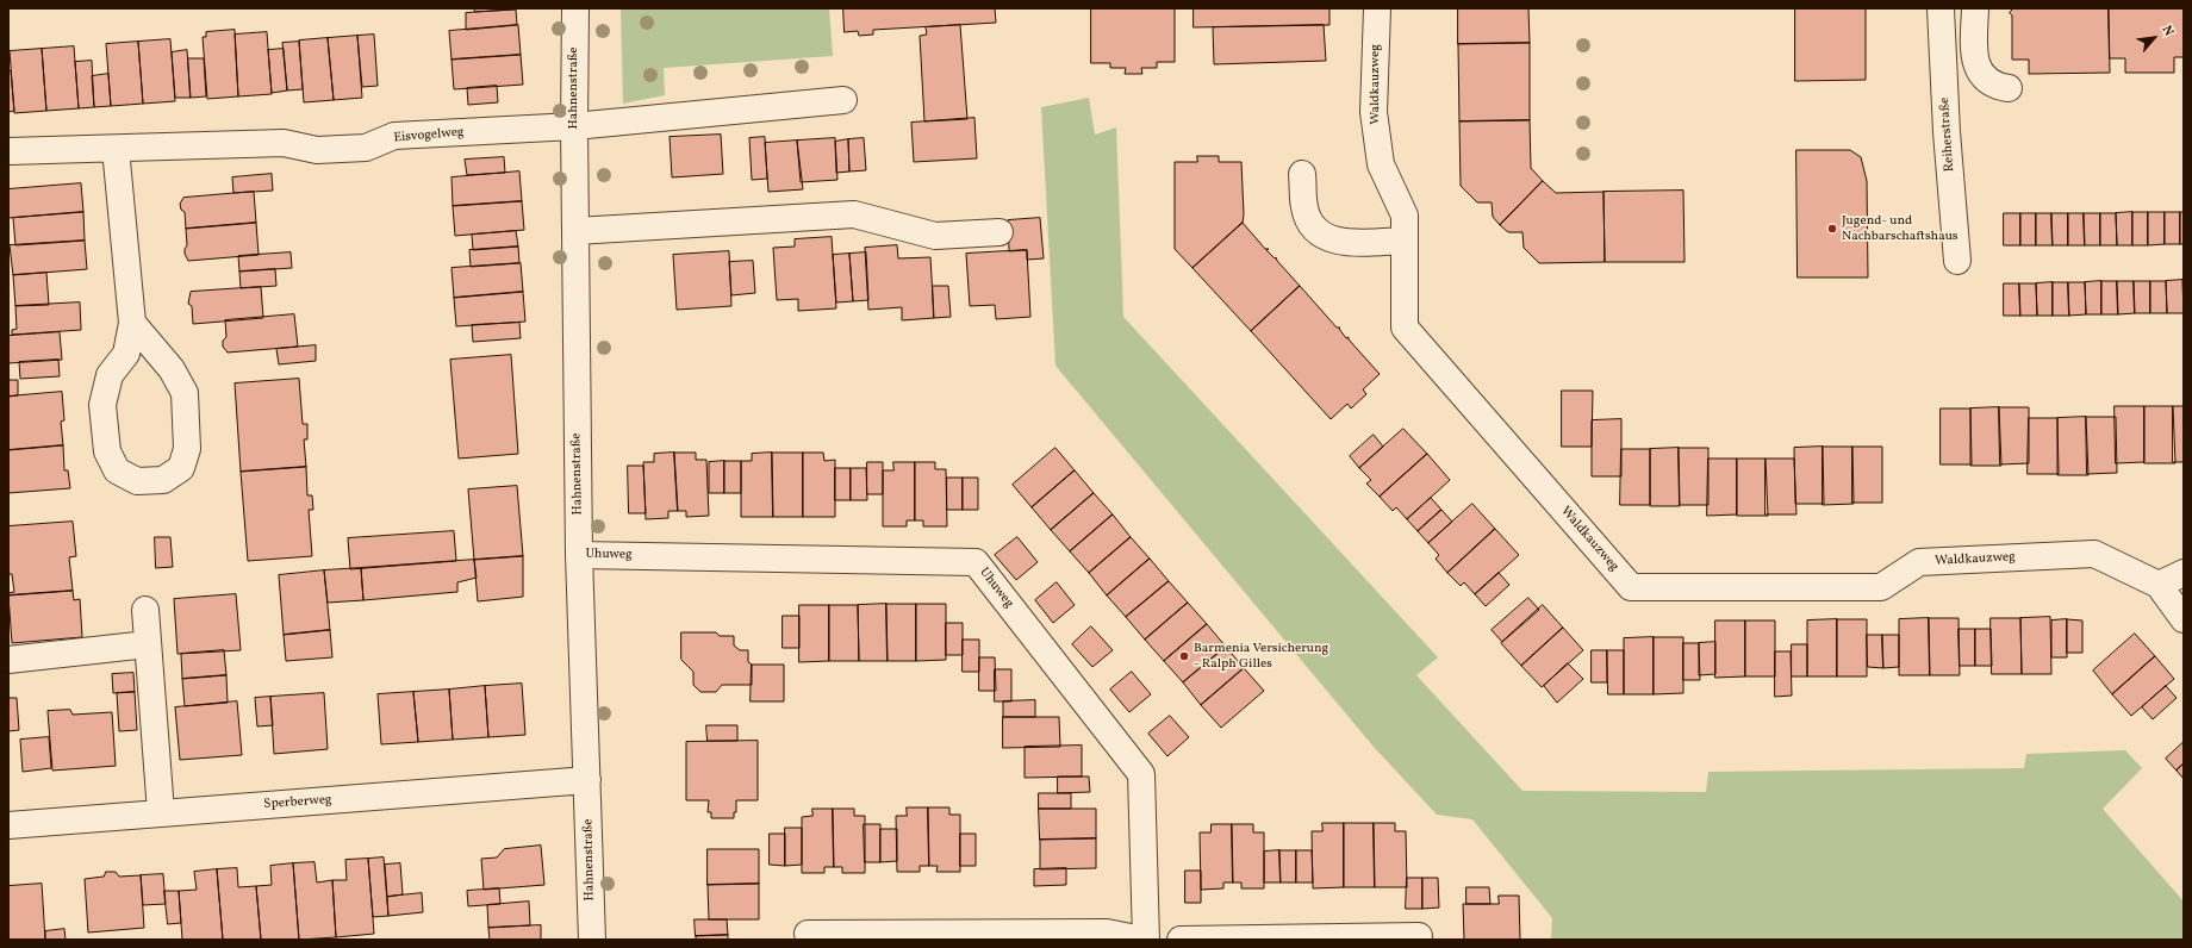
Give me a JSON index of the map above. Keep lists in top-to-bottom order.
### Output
{
  "streets": {
    "street": [
      "Waldkauzweg",
      "Hahnenstraße",
      "Reiherstraße",
      "Eisvogelweg",
      "Uhuweg",
      "Sperberweg"
    ]
  },
  "crossings": [
    ["Hahnenstraße", "Eisvogelweg"],
    ["Hahnenstraße", "Uhuweg"],
    ["Hahnenstraße", "Sperberweg"]
  ],
  "places": ["Jugend- und Nachbarschaftshaus", "Barmenia Versicherung - Ralph Gilles"],
  "north": "top right"
}
